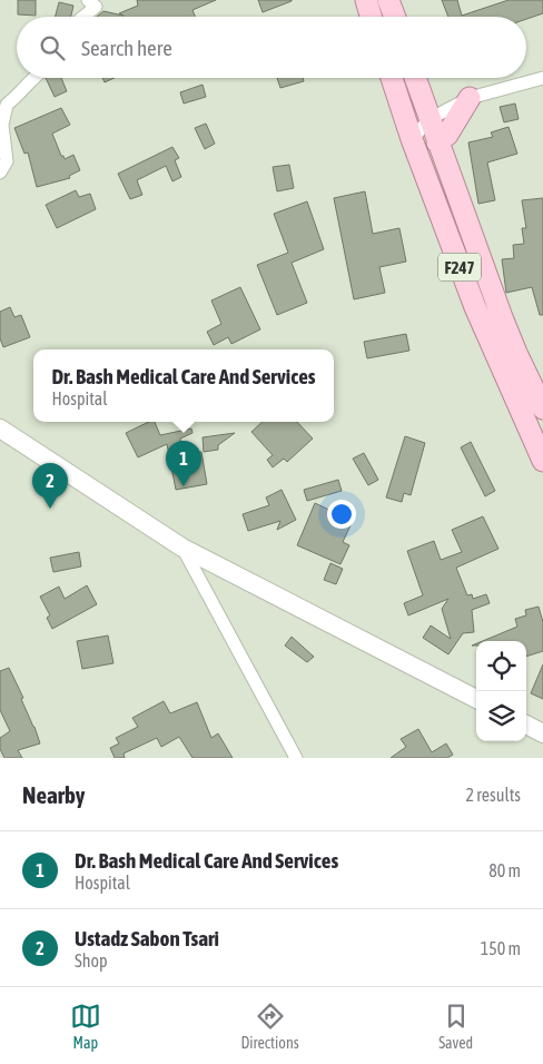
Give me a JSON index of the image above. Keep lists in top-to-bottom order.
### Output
{
  "streets": {
    "main road": ["F247"]
  },
  "page": {
    "search": "Search here",
    "popup": ["Dr. Bash Medical Care And Services", "Hospital"],
    "pins": ["1", "2"],
    "heading": ["Nearby", "2 results"],
    "list": [
      {
        "mark": "1",
        "name": "Dr. Bash Medical Care And Services",
        "note": "Hospital",
        "value": "80 m"
      },
      {
        "mark": "2",
        "name": "Ustadz Sabon Tsari",
        "note": "Shop",
        "value": "150 m"
      }
    ],
    "nav": ["Map", "Directions", "Saved"]
  }
}
